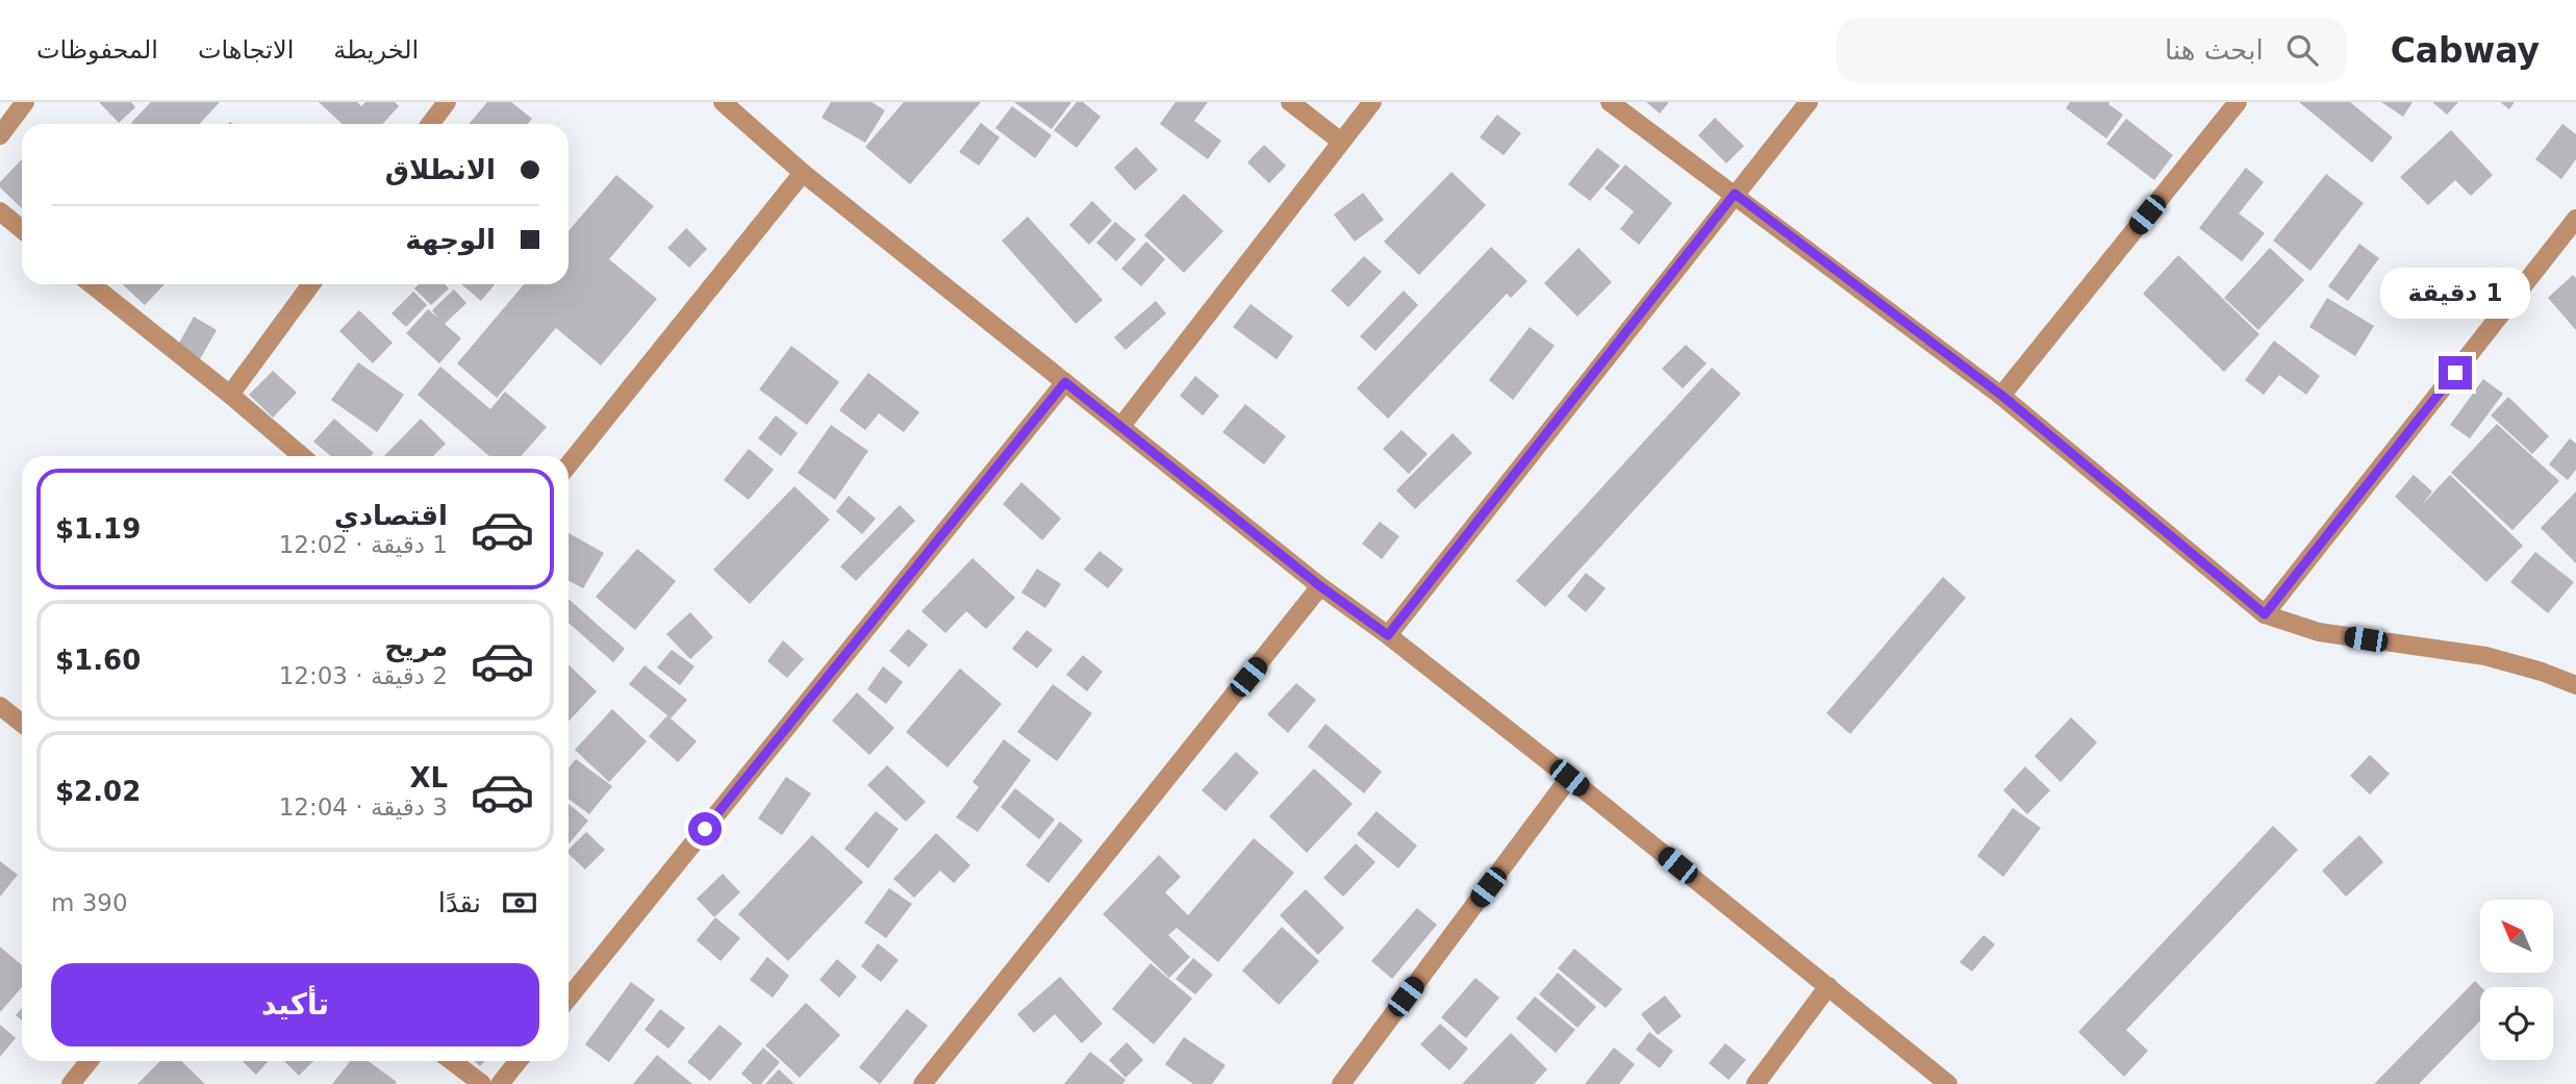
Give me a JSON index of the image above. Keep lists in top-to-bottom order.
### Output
{
  "north": "top left",
  "page": {
    "header": "Cabway",
    "search": "ابحث هنا",
    "nav": ["الخريطة", "الاتجاهات", "المحفوظات"],
    "banner": ["الانطلاق", "الوجهة"],
    "bubble": "1 دقيقة",
    "list": [
      {
        "name": "اقتصادي",
        "note": "1 دقيقة · 12:02",
        "value": "$1.19"
      },
      {
        "name": "مريح",
        "note": "2 دقيقة · 12:03",
        "value": "$1.60"
      },
      {
        "name": "XL",
        "note": "3 دقيقة · 12:04",
        "value": "$2.02"
      }
    ],
    "pay": ["نقدًا", "390 m"],
    "buttons": "تأكيد"
  }
}
